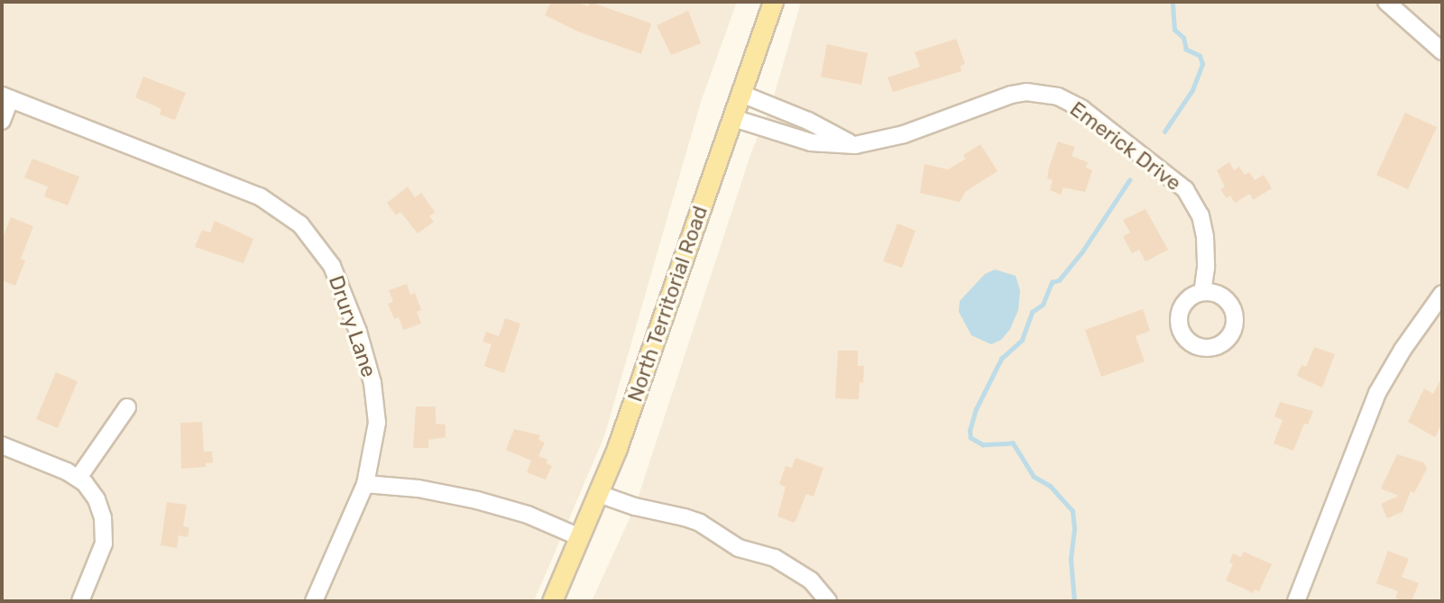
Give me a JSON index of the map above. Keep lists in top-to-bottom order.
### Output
{
  "streets": {
    "main road": ["North Territorial Road"],
    "street": ["Emerick Drive", "Drury Lane"]
  },
  "crossings": [
    ["Emerick Drive", "North Territorial Road"]
  ]
}
